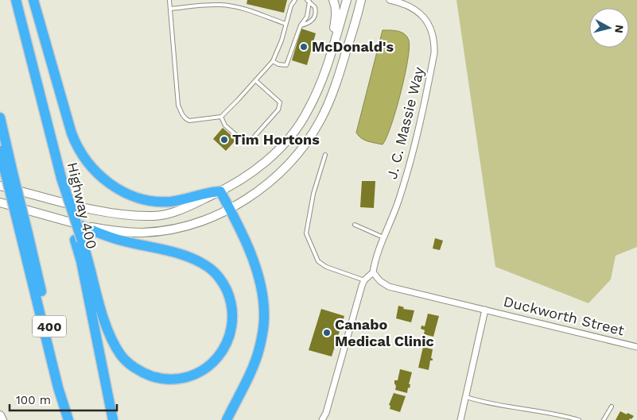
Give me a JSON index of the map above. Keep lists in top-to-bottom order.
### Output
{
  "streets": {
    "highway": ["Highway 400", "400"],
    "street": ["J. C. Massie Way", "Duckworth Street"]
  },
  "crossings": [
    ["J. C. Massie Way", "Duckworth Street"]
  ],
  "places": ["McDonald's", "Tim Hortons", "Canabo Medical Clinic"],
  "scale_bar": "100 m",
  "north": "right"
}
